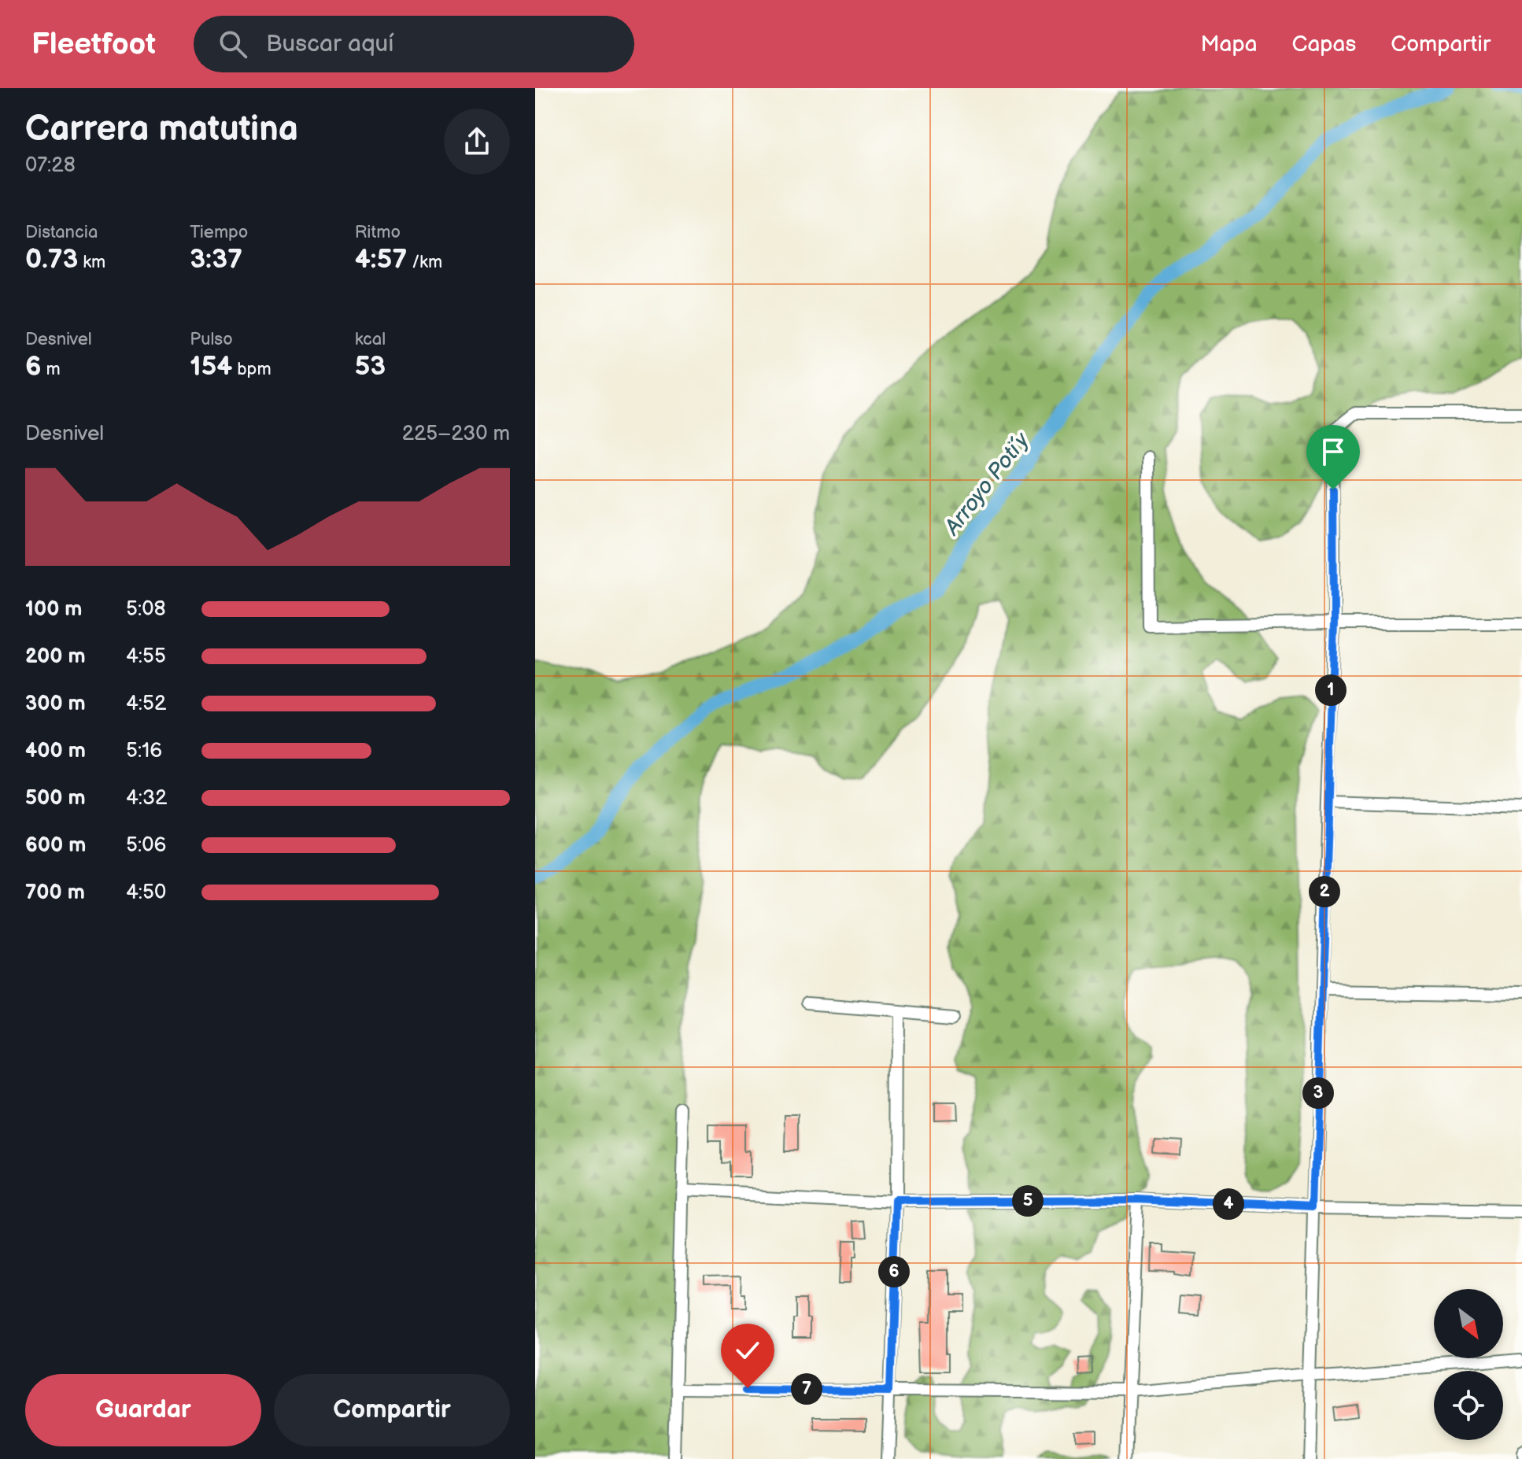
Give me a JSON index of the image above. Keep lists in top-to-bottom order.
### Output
{
  "water": ["Arroyo Poti´y"],
  "north": "bottom right",
  "page": {
    "header": "Fleetfoot",
    "search": "Buscar aquí",
    "nav": ["Mapa", "Capas", "Compartir"],
    "heading": ["Carrera matutina", "07:28"],
    "stats": [
      ["Distancia", "0.73 km"],
      ["Tiempo", "3:37"],
      ["Ritmo", "4:57 /km"],
      ["Desnivel", "6 m"],
      ["Pulso", "154 bpm"],
      ["kcal", "53"]
    ],
    "chart": ["Desnivel", "225–230 m"],
    "list": [
      {
        "name": "100 m",
        "note": "5:08"
      },
      {
        "name": "200 m",
        "note": "4:55"
      },
      {
        "name": "300 m",
        "note": "4:52"
      },
      {
        "name": "400 m",
        "note": "5:16"
      },
      {
        "name": "500 m",
        "note": "4:32"
      },
      {
        "name": "600 m",
        "note": "5:06"
      },
      {
        "name": "700 m",
        "note": "4:50"
      }
    ],
    "pins": [
      "1",
      "2",
      "3",
      "5",
      "4",
      "6",
      "7"
    ],
    "buttons": ["Guardar", "Compartir"]
  }
}
